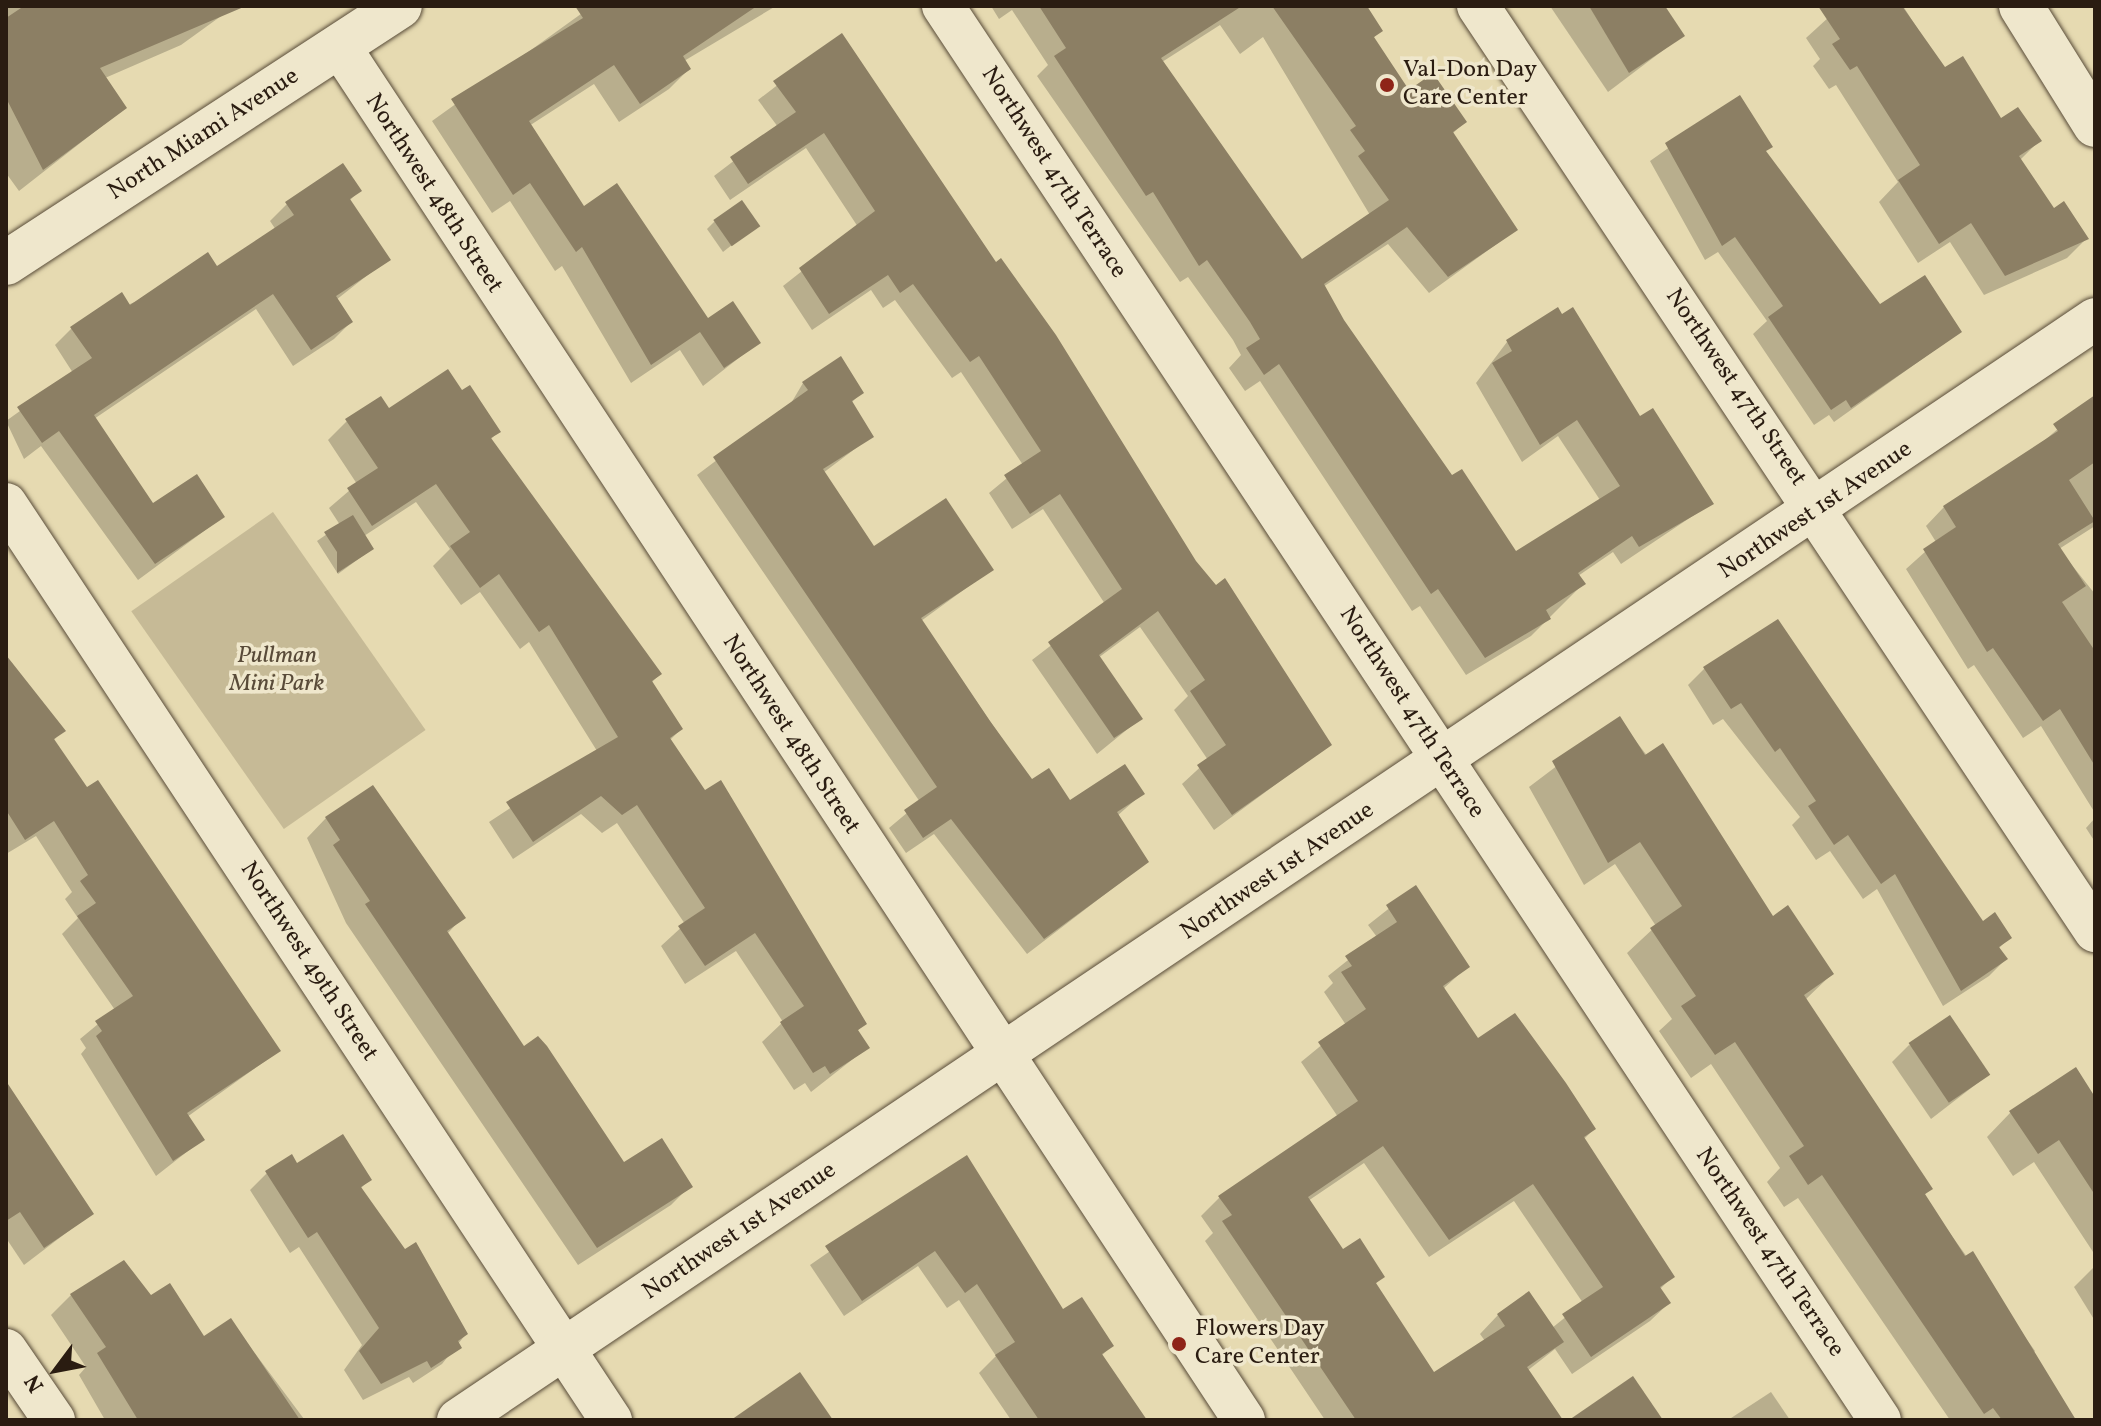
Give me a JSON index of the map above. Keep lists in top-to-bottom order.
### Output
{
  "streets": {
    "main road": ["North Miami Avenue"],
    "street": [
      "Northwest 47th Terrace",
      "Northwest 48th Street",
      "Northwest 47th Street",
      "Northwest 1st Avenue",
      "Northwest 49th Street"
    ]
  },
  "crossings": [
    ["North Miami Avenue", "Northwest 48th Street"],
    ["Northwest 47th Terrace", "Northwest 1st Avenue"],
    ["Northwest 48th Street", "Northwest 1st Avenue"],
    ["Northwest 47th Street", "Northwest 1st Avenue"],
    ["Northwest 1st Avenue", "Northwest 49th Street"]
  ],
  "parks": ["Pullman Mini Park"],
  "places": ["Val-Don Day Care Center", "Flowers Day Care Center"],
  "north": "bottom left"
}
